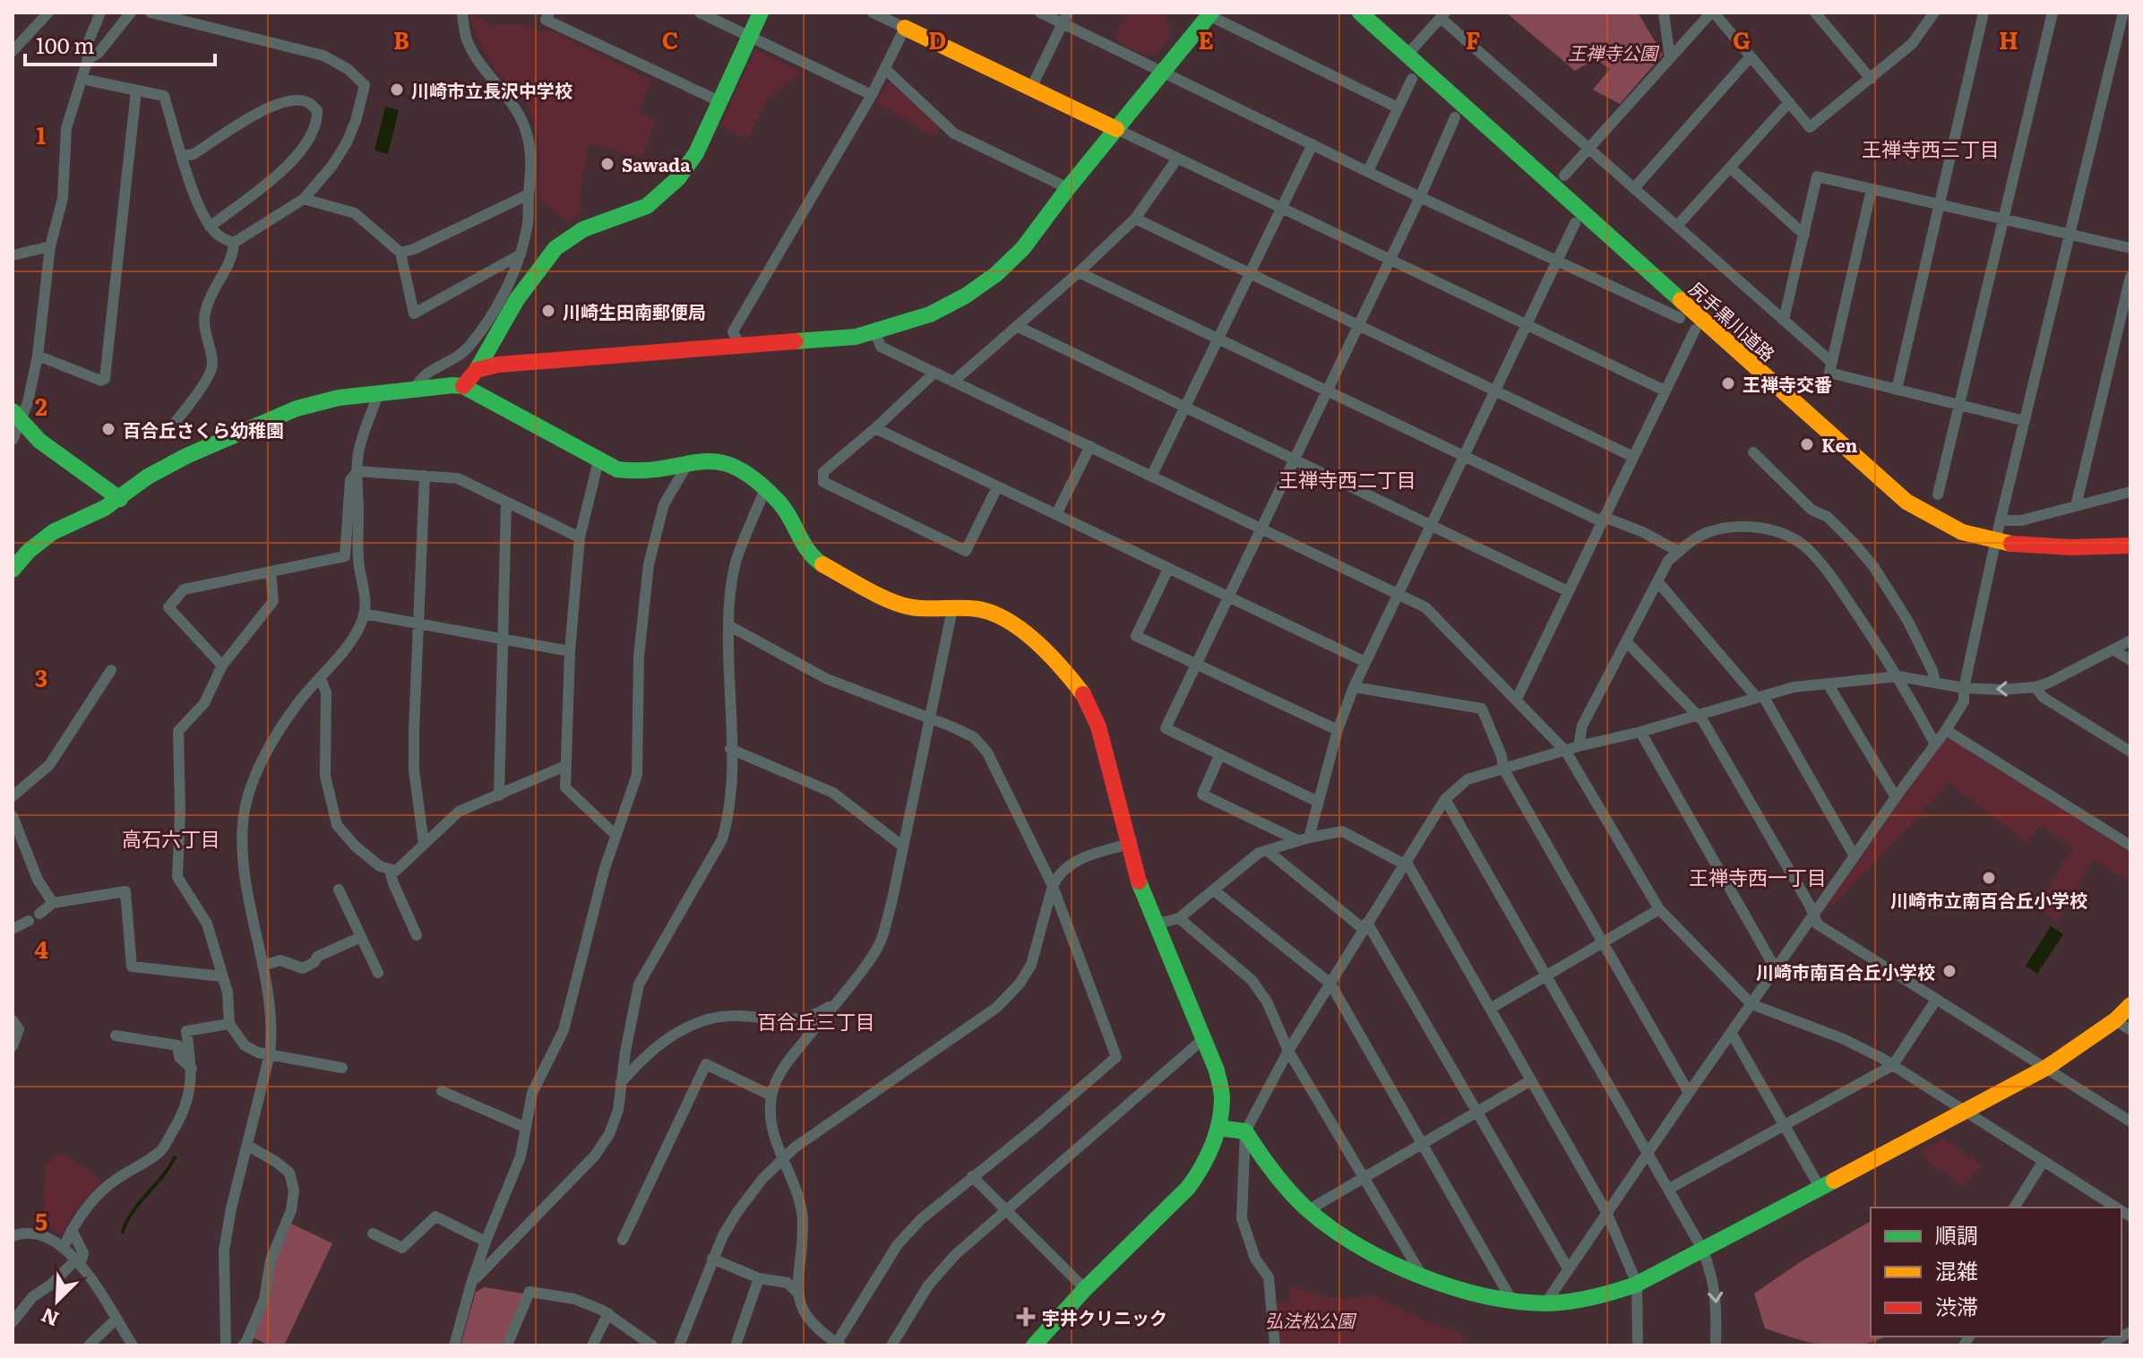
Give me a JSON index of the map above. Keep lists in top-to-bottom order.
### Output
{
  "streets": {
    "street": ["尻手黒川道路"]
  },
  "districts": [
    "王禅寺西三丁目",
    "王禅寺西二丁目",
    "高石六丁目",
    "王禅寺西一丁目",
    "百合丘三丁目"
  ],
  "parks": ["王禅寺公園", "弘法松公園"],
  "places": {
    "other": [
      "川崎市立長沢中学校",
      "Sawada",
      "川崎生田南郵便局",
      "王禅寺交番",
      "百合丘さくら幼稚園",
      "Ken",
      "川崎市立南百合丘小学校",
      "川崎市南百合丘小学校"
    ],
    "health": ["宇井クリニック"]
  },
  "legend": ["順調", "混雑", "渋滞"],
  "scale_bar": "100 m",
  "north": "bottom left",
  "grid": {
    "columns": [
      "B",
      "C",
      "D",
      "E",
      "F",
      "G",
      "H"
    ],
    "rows": [
      "1",
      "2",
      "3",
      "4",
      "5"
    ]
  }
}
